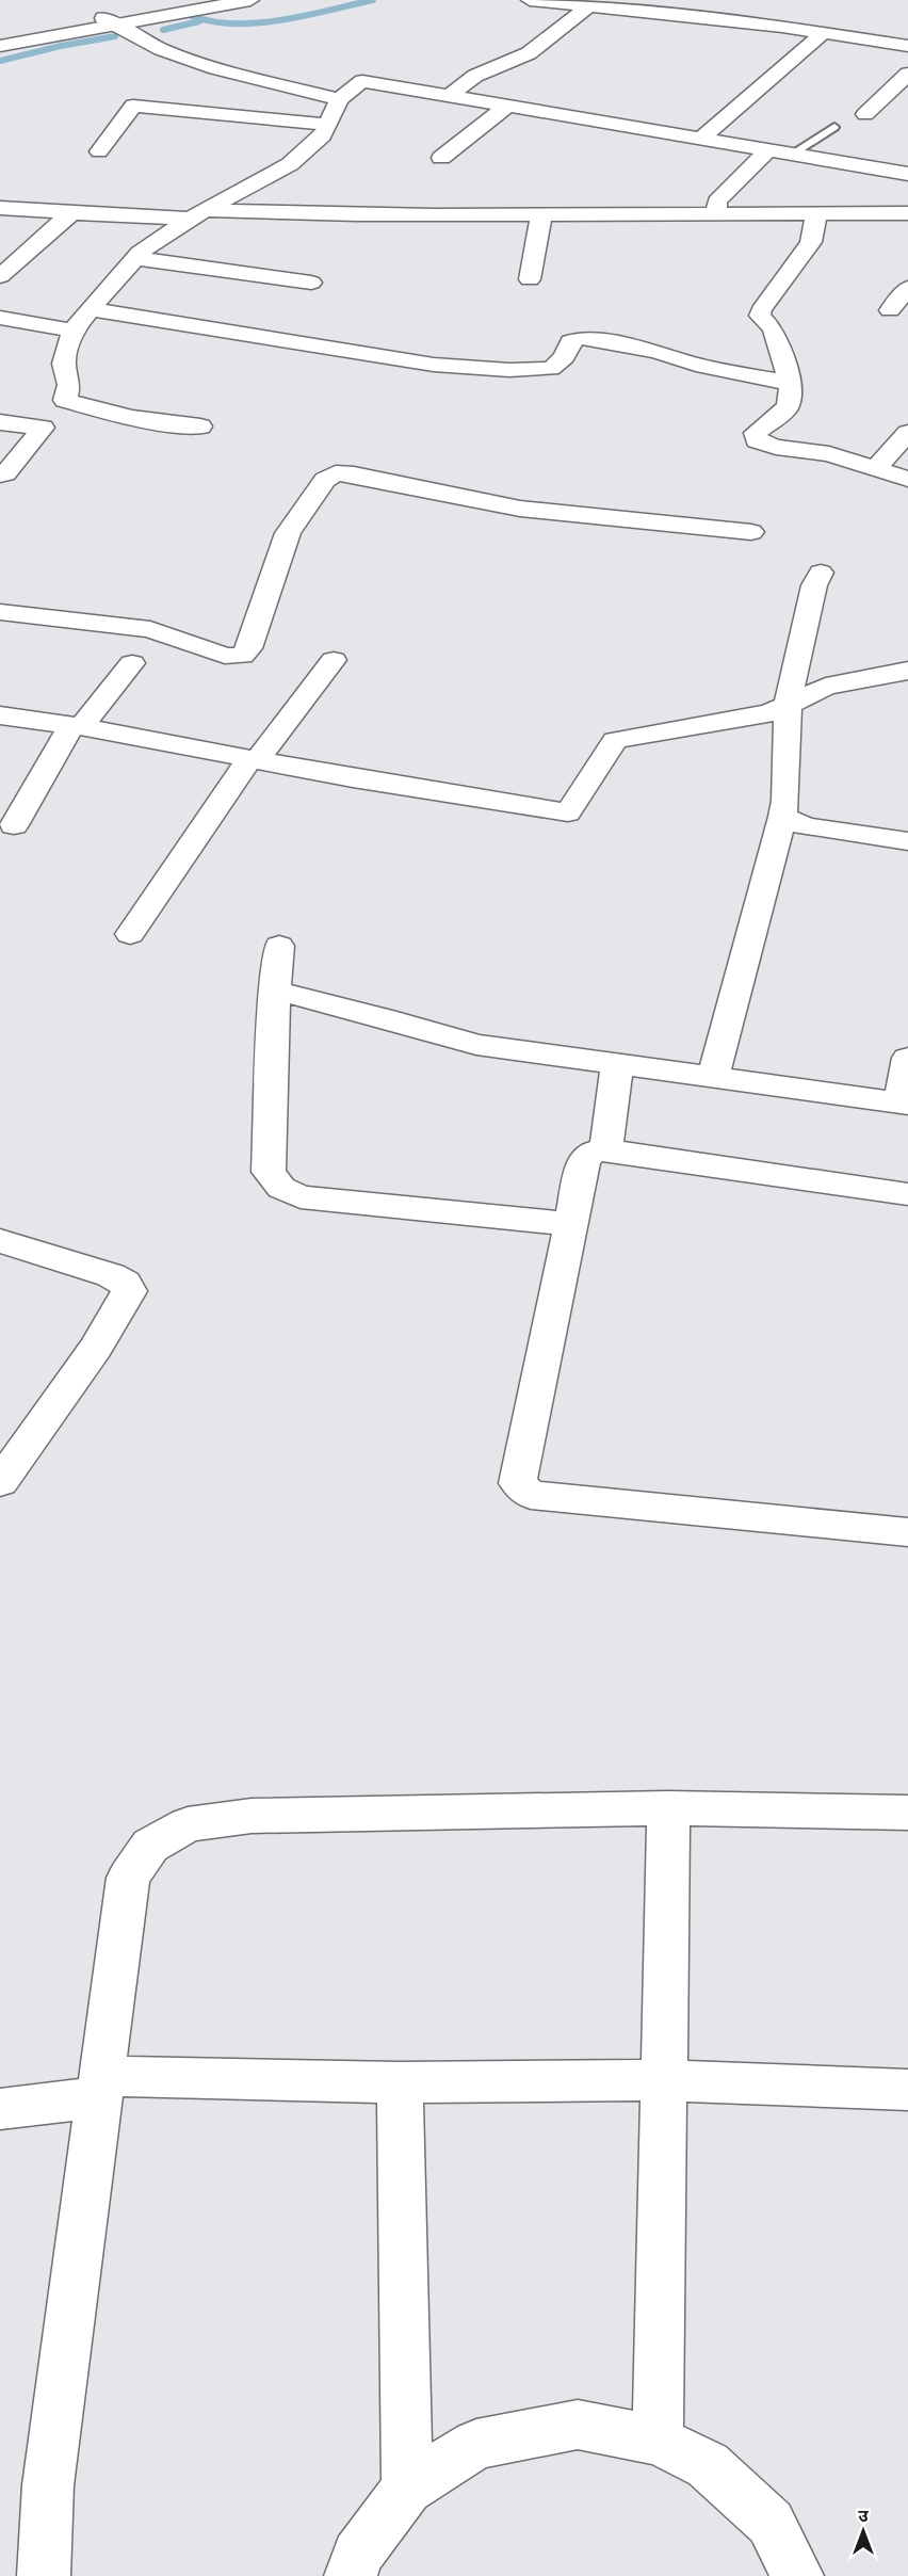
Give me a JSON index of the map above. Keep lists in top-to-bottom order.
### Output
{
  "north": "top"
}
